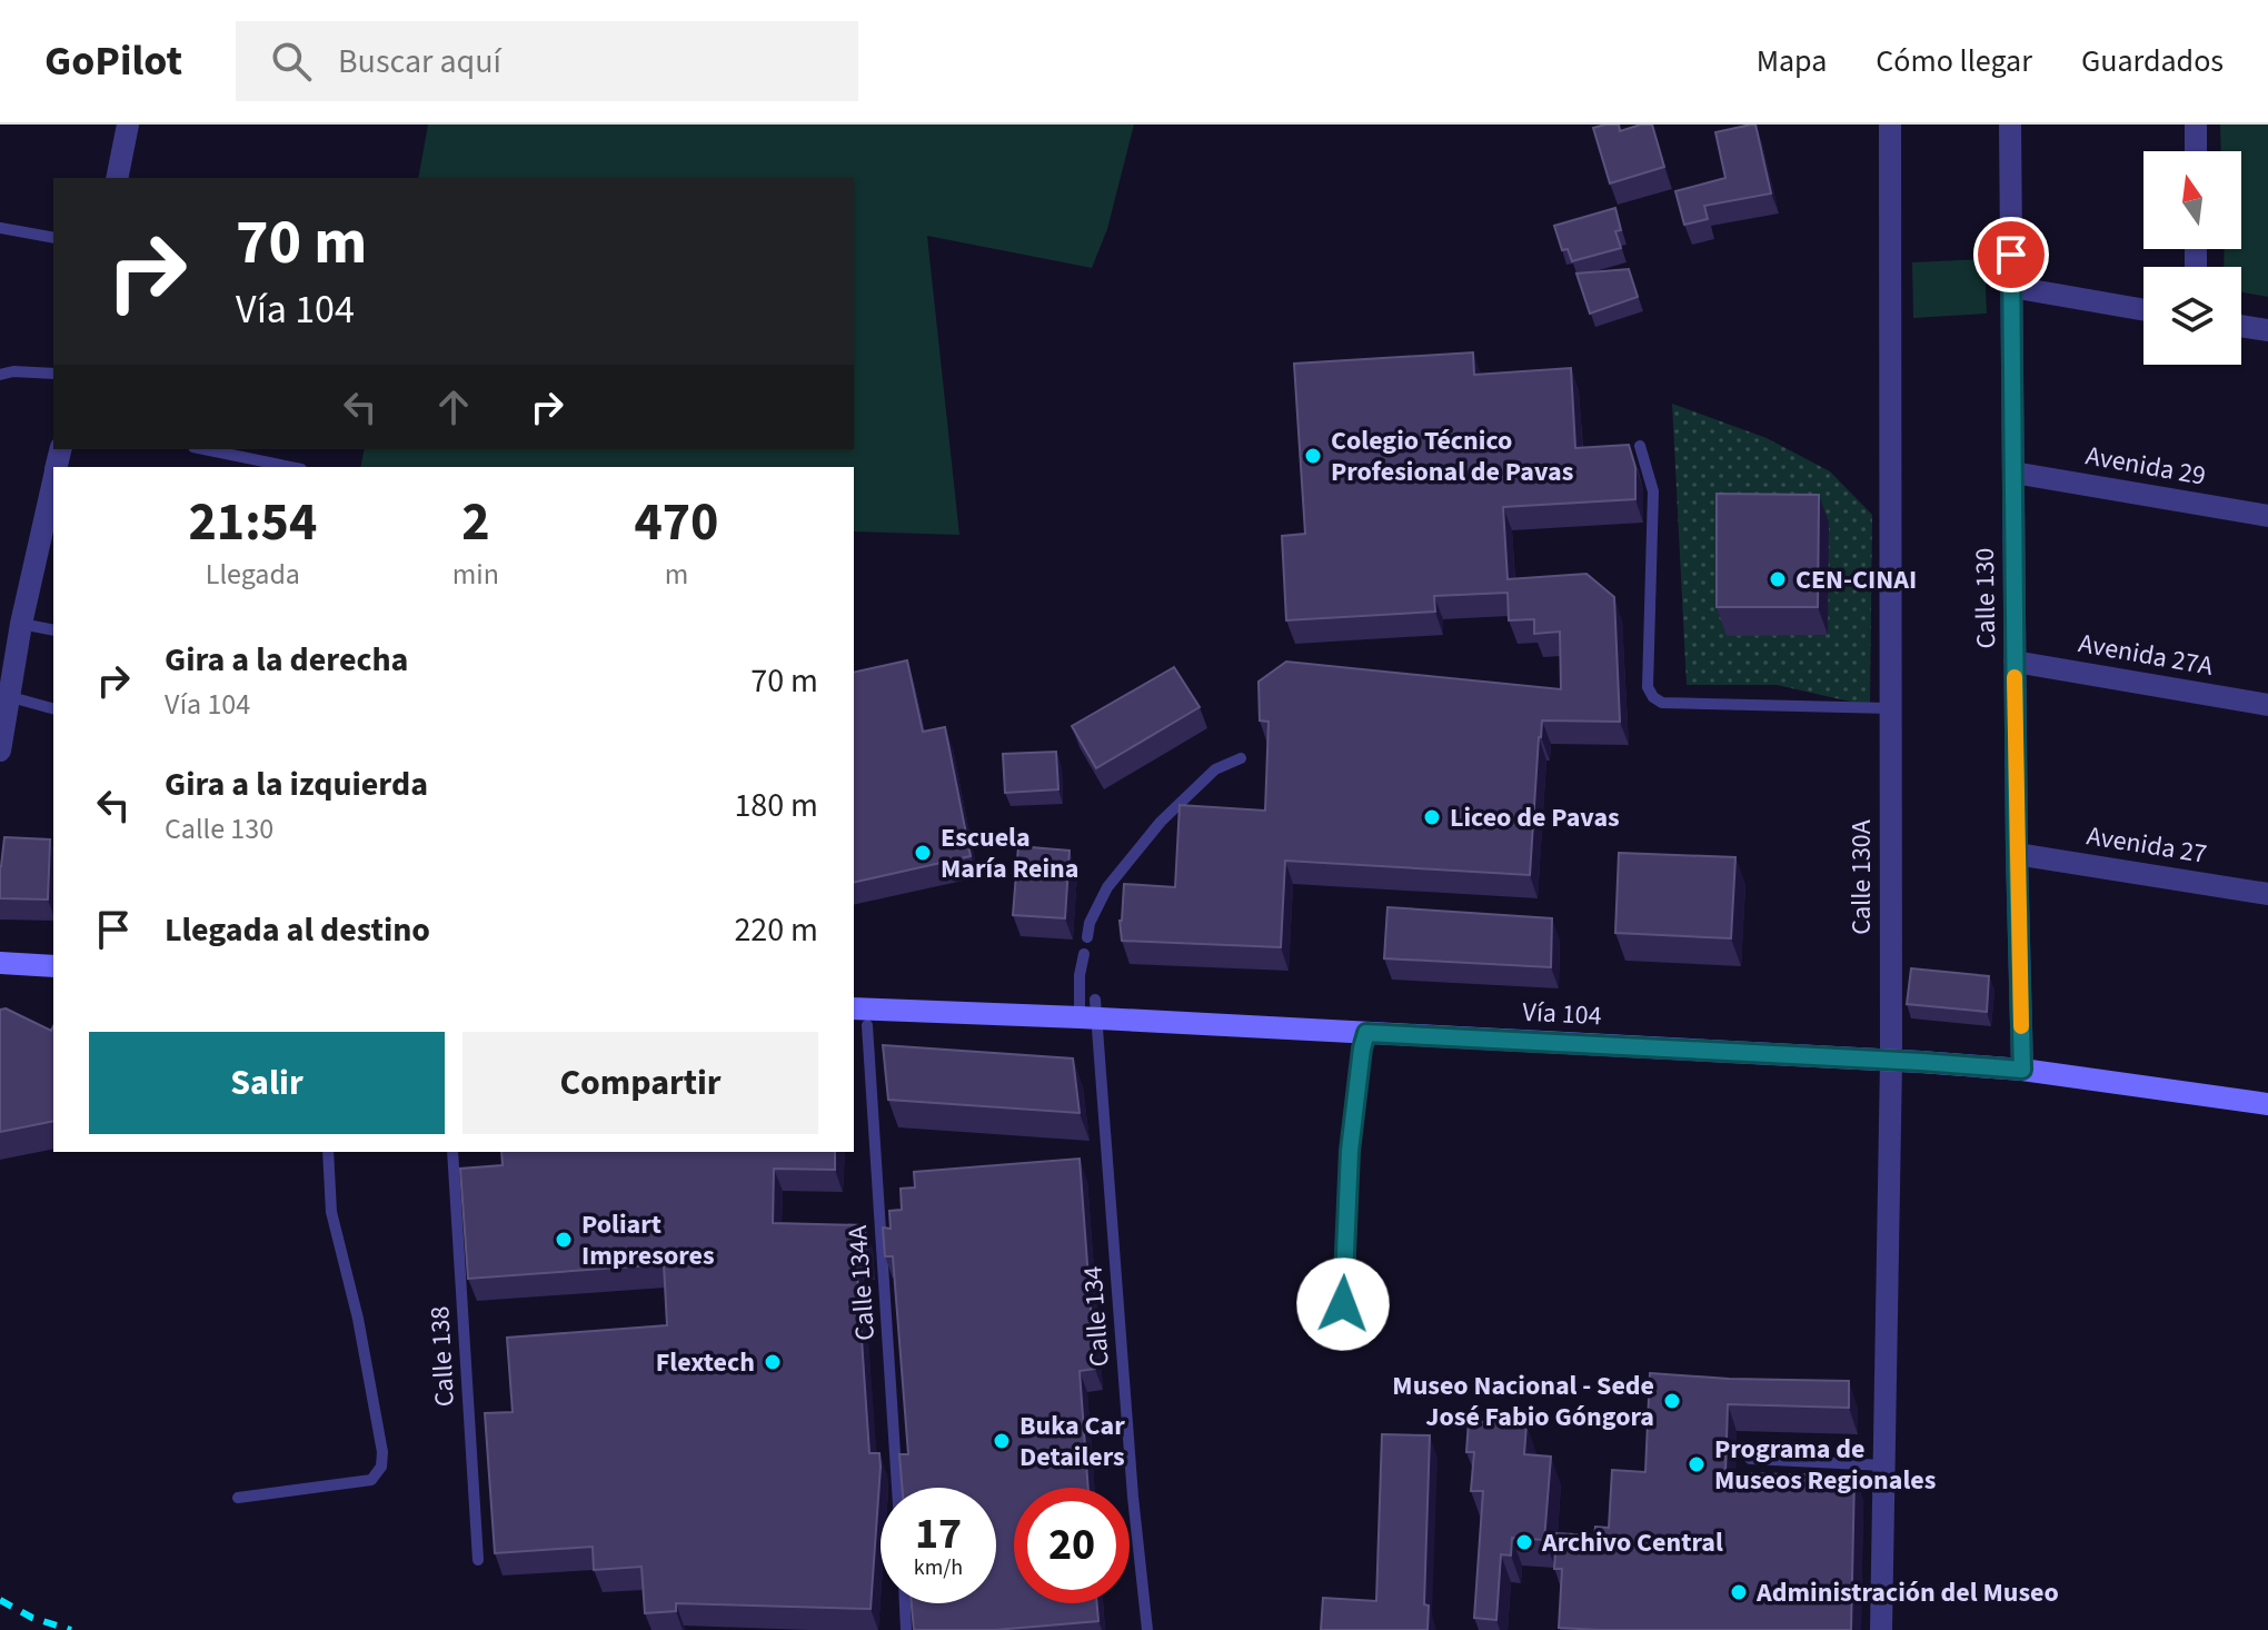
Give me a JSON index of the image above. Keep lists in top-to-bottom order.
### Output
{
  "streets": {
    "main road": ["Vía 104"],
    "street": [
      "Avenida 29",
      "Calle 130",
      "Avenida 27A",
      "Avenida 27",
      "Calle 130A"
    ],
    "lane": ["Calle 134A", "Calle 134", "Calle 138"]
  },
  "crossings": [
    ["Avenida 29", "Calle 130"],
    ["Calle 130", "Avenida 27A"],
    ["Calle 130", "Avenida 27"],
    ["Calle 130", "Vía 104"],
    ["Calle 130A", "Vía 104"],
    ["Vía 104", "Calle 134A"],
    ["Vía 104", "Calle 134"]
  ],
  "places": [
    "Colegio Técnico Profesional de Pavas",
    "CEN-CINAI",
    "Liceo de Pavas",
    "Escuela María Reina",
    "Poliart Impresores",
    "Flextech",
    "Museo Nacional - Sede José Fabio Góngora",
    "Buka Car Detailers",
    "Programa de Museos Regionales",
    "Archivo Central",
    "Administración del Museo"
  ],
  "north": "top",
  "page": {
    "header": "GoPilot",
    "search": "Buscar aquí",
    "nav": ["Mapa", "Cómo llegar", "Guardados"],
    "turn": ["70 m", "Vía 104"],
    "eta": [
      "21:54",
      "Llegada",
      "2",
      "min",
      "470",
      "m"
    ],
    "list": [
      {
        "name": "Gira a la derecha",
        "note": "Vía 104",
        "value": "70 m"
      },
      {
        "name": "Gira a la izquierda",
        "note": "Calle 130",
        "value": "180 m"
      },
      {
        "name": "Llegada al destino",
        "value": "220 m"
      }
    ],
    "buttons": ["Salir", "Compartir"],
    "speed": "17 km/h",
    "limit": "20"
  }
}
